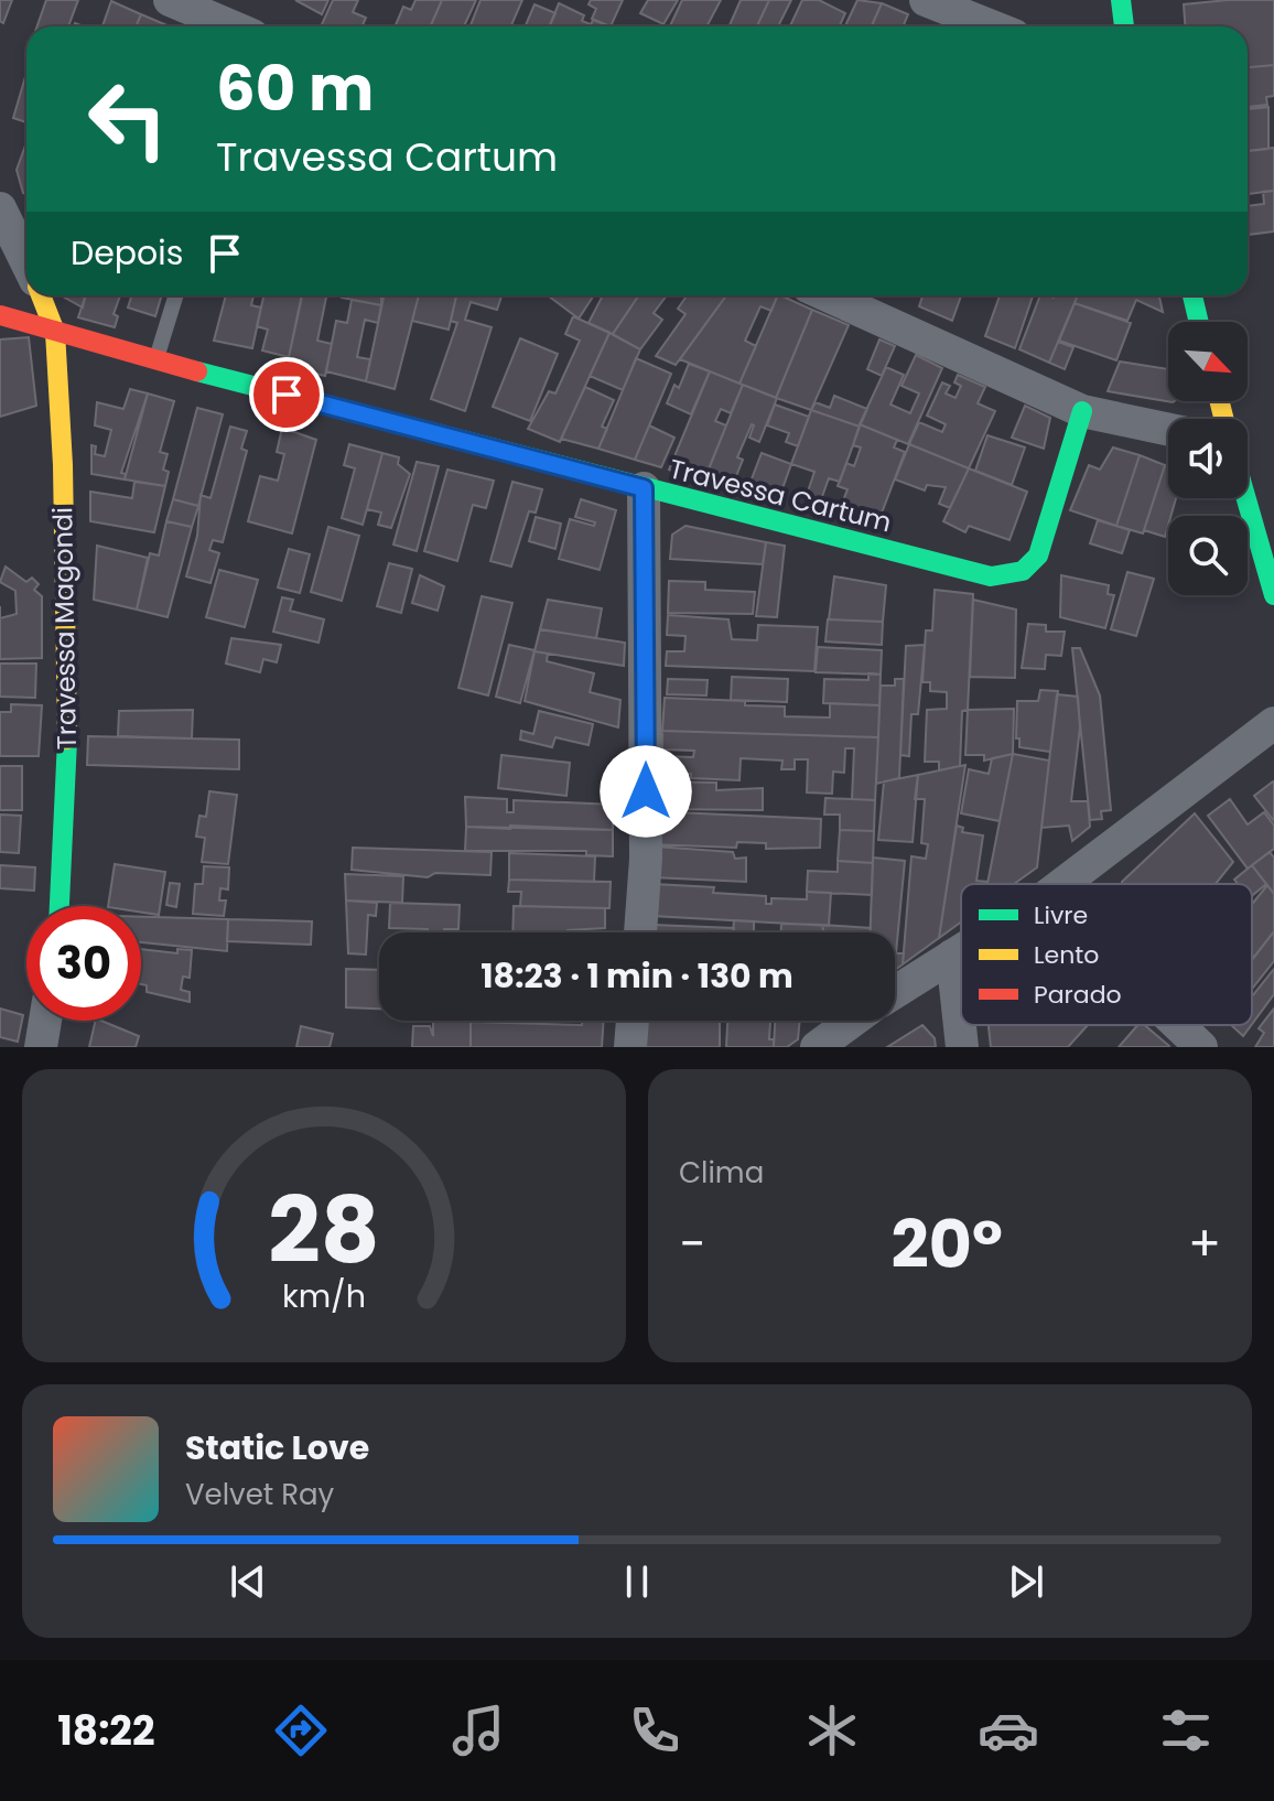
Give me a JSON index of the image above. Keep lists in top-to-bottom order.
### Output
{
  "streets": {
    "street": ["Travessa Cartum", "Travessa Magondi"]
  },
  "crossings": [
    ["Travessa Cartum", "Travessa Magondi"]
  ],
  "legend": ["Livre", "Lento", "Parado"],
  "north": "bottom right",
  "page": {
    "turn": ["60 m", "Travessa Cartum"],
    "then": "Depois",
    "limit": "30",
    "trip": "18:23 · 1 min · 130 m",
    "tile": "Clima",
    "heat": ["−", "20°", "+"],
    "song": ["Static Love", "Velvet Ray"],
    "tabs": "18:22",
    "gauge": ["28", "km/h"]
  }
}
